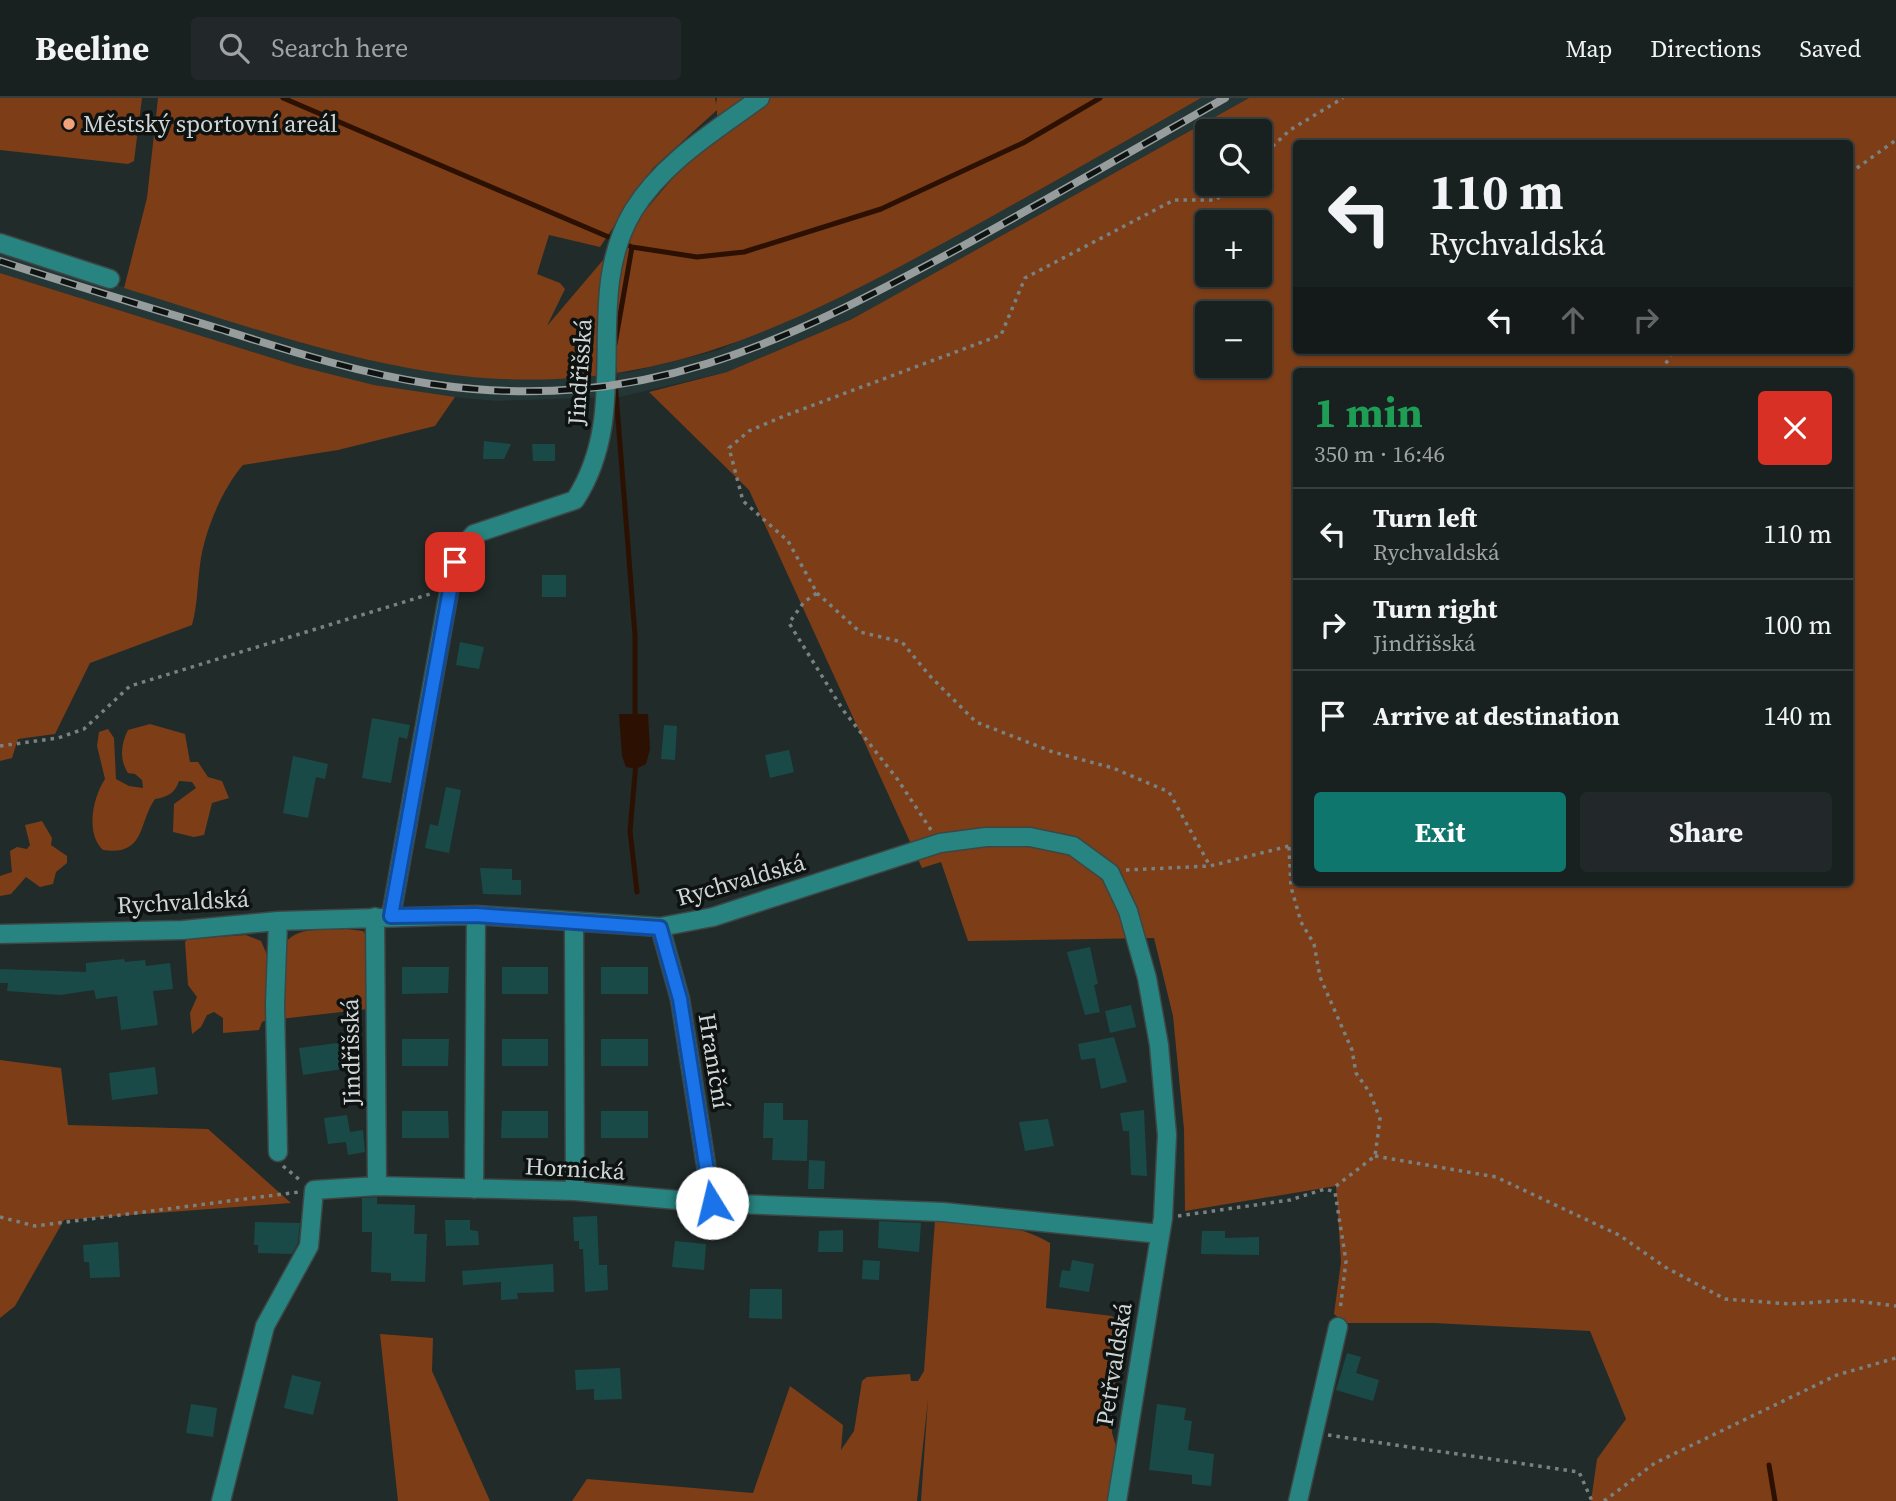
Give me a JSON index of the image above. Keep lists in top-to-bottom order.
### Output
{
  "streets": {
    "street": [
      "Jindřišská",
      "Rychvaldská",
      "Hraniční",
      "Hornická",
      "Petřvaldská"
    ]
  },
  "crossings": [
    ["Jindřišská", "Rychvaldská"],
    ["Jindřišská", "Hornická"],
    ["Rychvaldská", "Hraniční"],
    ["Hraniční", "Hornická"],
    ["Hornická", "Petřvaldská"]
  ],
  "places": ["Městský sportovní areál"],
  "page": {
    "header": "Beeline",
    "search": "Search here",
    "nav": ["Map", "Directions", "Saved"],
    "map_buttons": ["+", "−"],
    "turn": ["110 m", "Rychvaldská"],
    "heading": ["1 min", "350 m · 16:46"],
    "list": [
      {
        "name": "Turn left",
        "note": "Rychvaldská",
        "value": "110 m"
      },
      {
        "name": "Turn right",
        "note": "Jindřišská",
        "value": "100 m"
      },
      {
        "name": "Arrive at destination",
        "value": "140 m"
      }
    ],
    "buttons": ["Exit", "Share"]
  }
}
